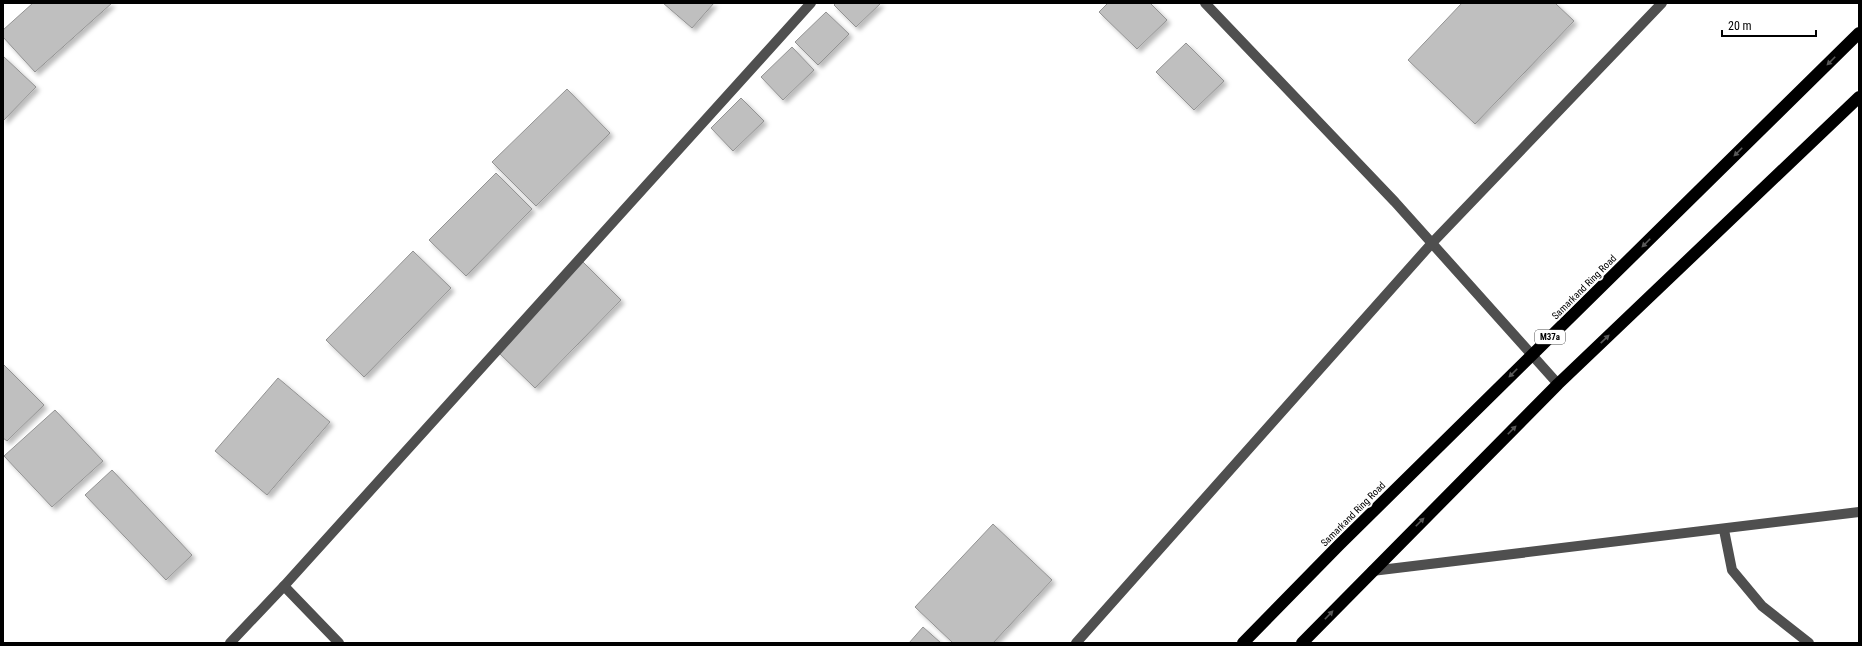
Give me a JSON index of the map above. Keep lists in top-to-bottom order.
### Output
{
  "streets": {
    "highway": ["Samarkand Ring Road", "M37a"]
  },
  "scale_bar": "20 m"
}
